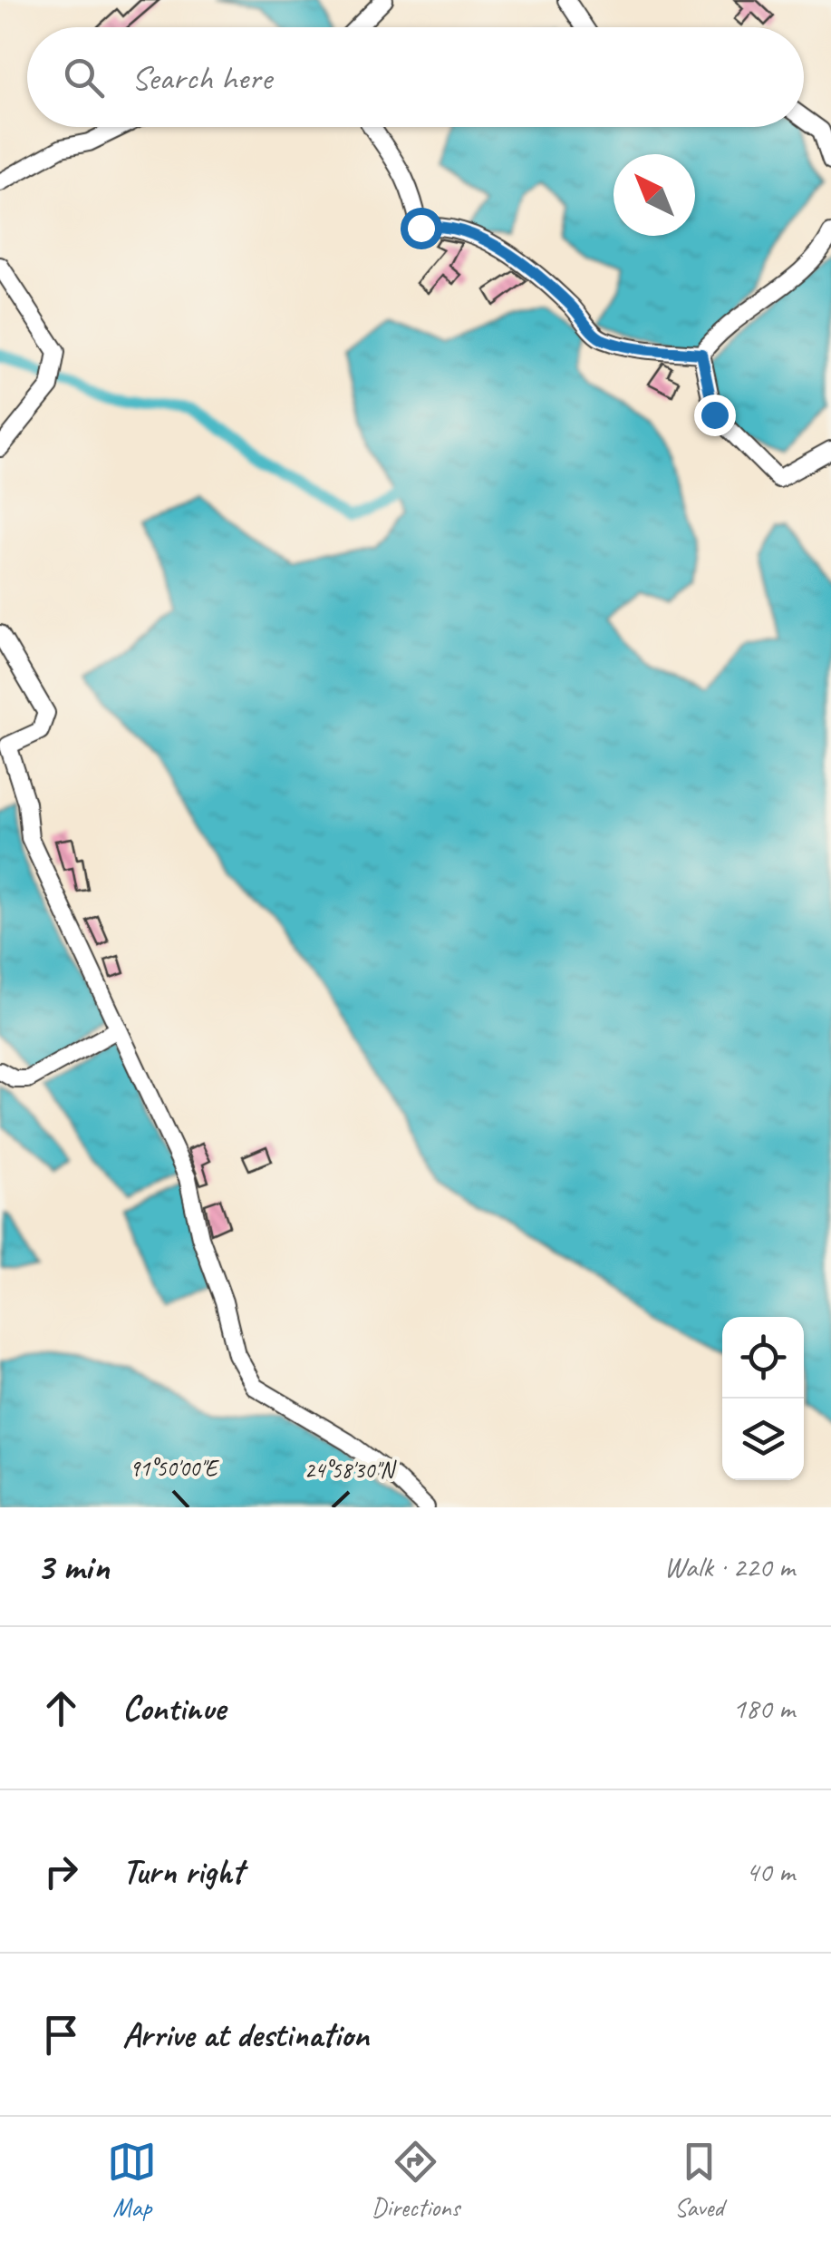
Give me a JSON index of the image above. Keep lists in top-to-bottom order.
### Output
{
  "north": "top left",
  "page": {
    "search": "Search here",
    "heading": ["3 min", "Walk · 220 m"],
    "list": [
      ["Continue", "180 m"],
      ["Turn right", "40 m"],
      "Arrive at destination"
    ],
    "nav": ["Map", "Directions", "Saved"]
  },
  "coordinates": ["91°50'00\"E", "24°58'30\"N"]
}
